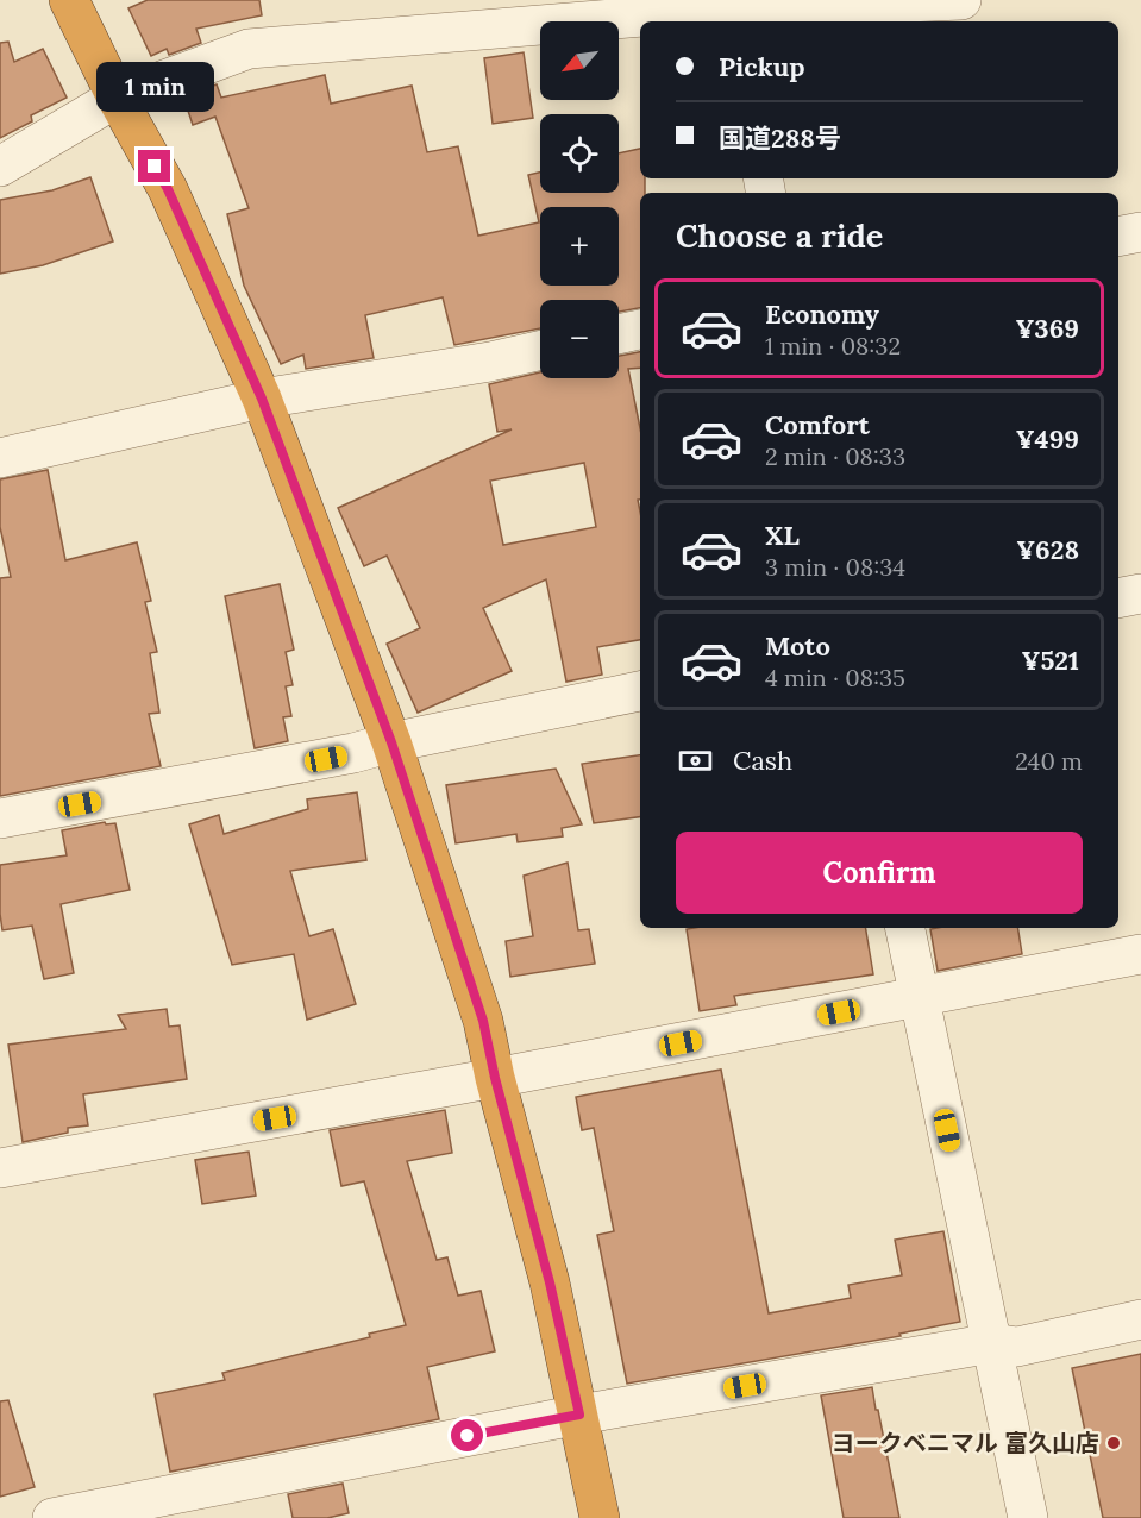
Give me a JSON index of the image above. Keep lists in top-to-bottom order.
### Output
{
  "places": ["ヨークベニマル 富久山店"],
  "north": "bottom left",
  "page": {
    "map_buttons": ["+", "−"],
    "banner": ["Pickup", "国道288号"],
    "bubble": "1 min",
    "heading": "Choose a ride",
    "list": [
      {
        "name": "Economy",
        "note": "1 min · 08:32",
        "value": "¥369"
      },
      {
        "name": "Comfort",
        "note": "2 min · 08:33",
        "value": "¥499"
      },
      {
        "name": "XL",
        "note": "3 min · 08:34",
        "value": "¥628"
      },
      {
        "name": "Moto",
        "note": "4 min · 08:35",
        "value": "¥521"
      }
    ],
    "pay": ["Cash", "240 m"],
    "buttons": "Confirm"
  }
}
